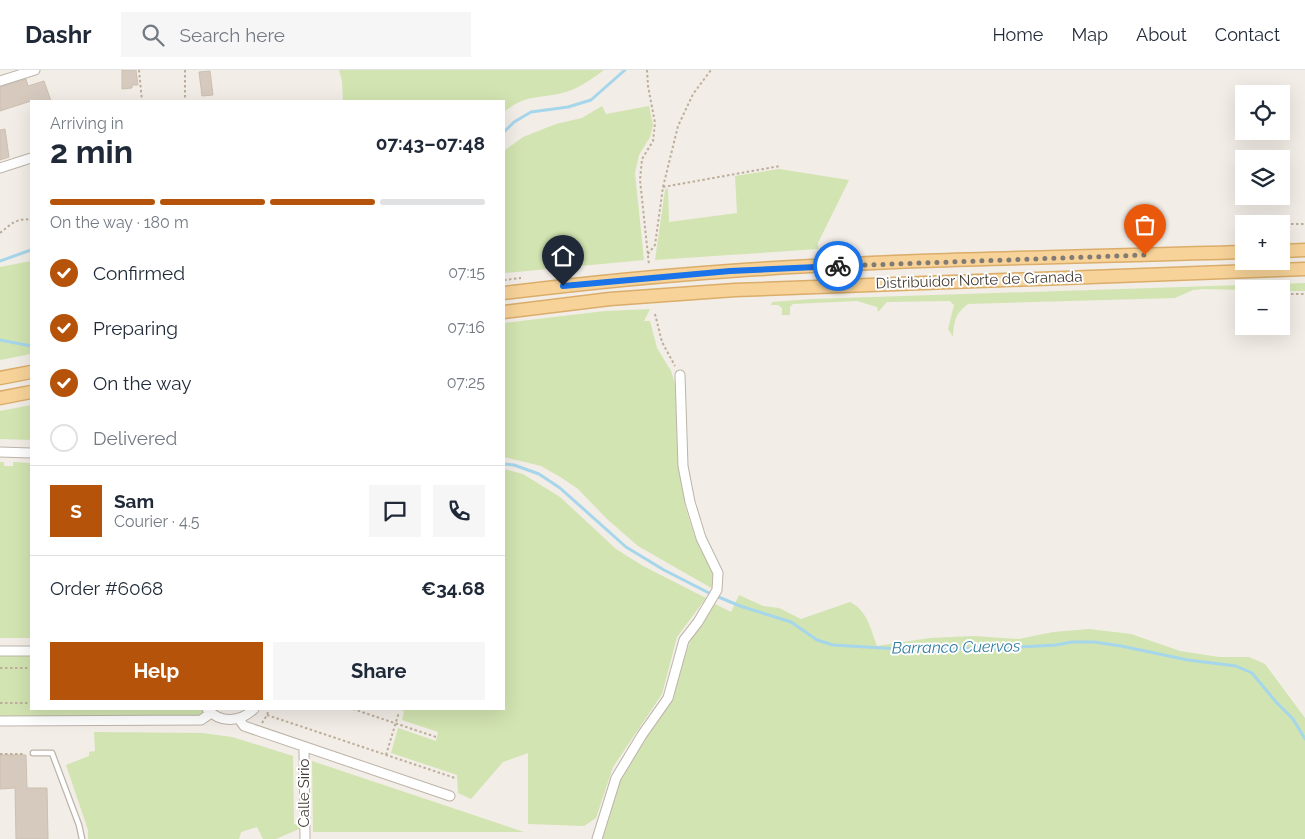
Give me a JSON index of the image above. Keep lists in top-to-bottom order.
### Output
{
  "streets": {
    "main road": ["Distribuidor Norte de Granada"],
    "street": ["Calle Sirio"]
  },
  "water": ["Barranco Cuervos"],
  "page": {
    "header": "Dashr",
    "search": "Search here",
    "nav": [
      "Home",
      "Map",
      "About",
      "Contact"
    ],
    "map_buttons": ["+", "−"],
    "heading": ["2 min", "Arriving in", "07:43–07:48"],
    "panel": [
      "Sam",
      "Courier · 4.5",
      "Order #6068",
      "€34.68"
    ],
    "bar": "On the way · 180 m",
    "list": [
      ["Confirmed", "07:15"],
      ["Preparing", "07:16"],
      ["On the way", "07:25"],
      "Delivered"
    ],
    "round": "S",
    "buttons": ["Help", "Share"]
  }
}
